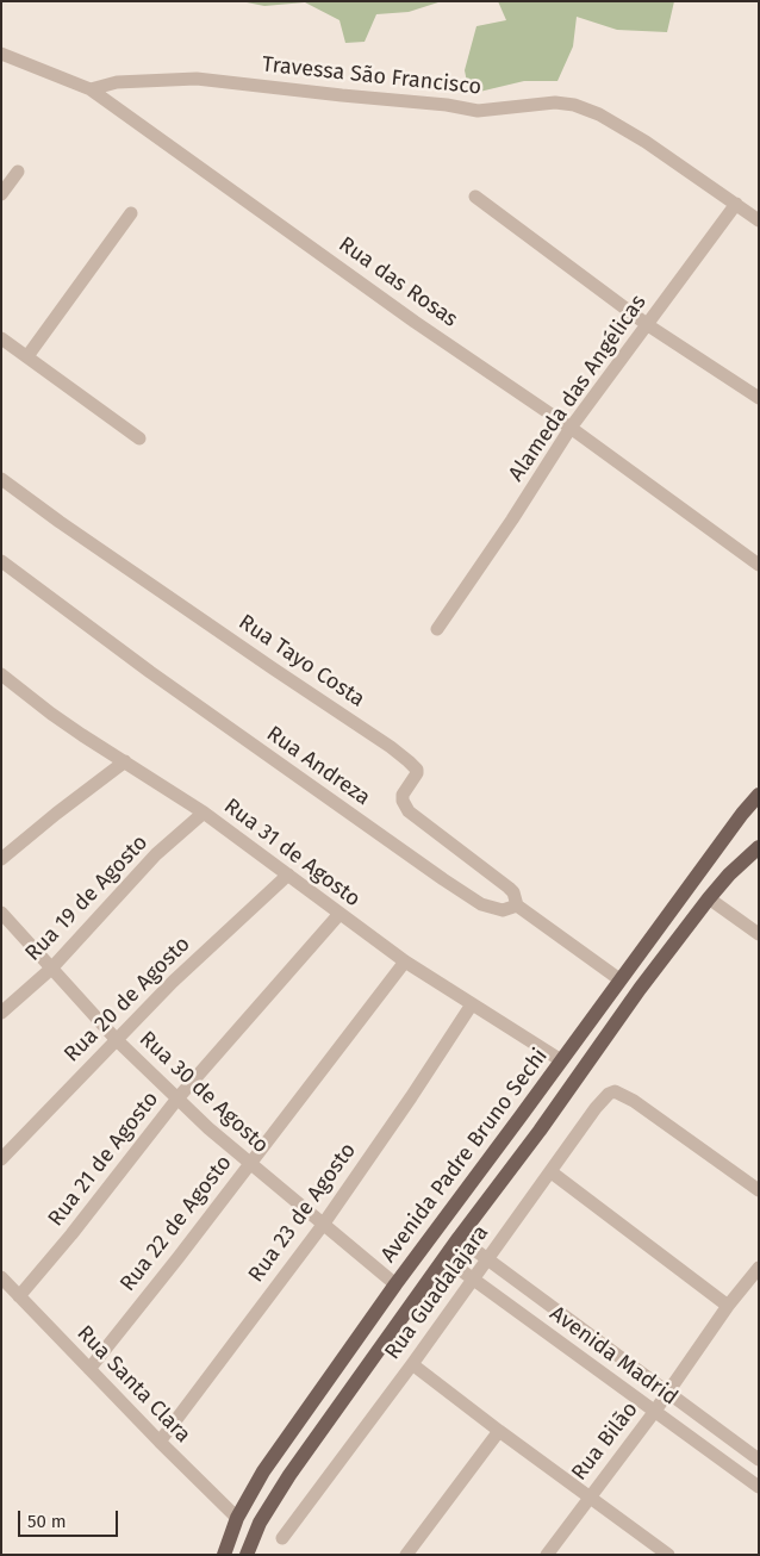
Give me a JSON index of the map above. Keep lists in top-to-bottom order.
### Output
{
  "streets": {
    "main road": ["Avenida Padre Bruno Sechi"],
    "street": [
      "Travessa São Francisco",
      "Rua das Rosas",
      "Alameda das Angélicas",
      "Rua Tayo Costa",
      "Rua Andreza",
      "Rua 31 de Agosto",
      "Rua 19 de Agosto",
      "Rua 20 de Agosto",
      "Rua 30 de Agosto",
      "Rua 21 de Agosto",
      "Rua 23 de Agosto",
      "Rua 22 de Agosto",
      "Rua Guadalajara",
      "Avenida Madrid",
      "Rua Santa Clara",
      "Rua Bilão"
    ]
  },
  "crossings": [
    ["Travessa São Francisco", "Rua das Rosas"],
    ["Travessa São Francisco", "Alameda das Angélicas"],
    ["Rua das Rosas", "Alameda das Angélicas"],
    ["Rua Tayo Costa", "Rua Andreza"],
    ["Rua 31 de Agosto", "Rua 19 de Agosto"],
    ["Rua 31 de Agosto", "Rua 20 de Agosto"],
    ["Rua 31 de Agosto", "Avenida Padre Bruno Sechi"],
    ["Rua 31 de Agosto", "Rua 21 de Agosto"],
    ["Rua 31 de Agosto", "Rua 23 de Agosto"],
    ["Rua 31 de Agosto", "Rua 22 de Agosto"],
    ["Rua 19 de Agosto", "Rua 30 de Agosto"],
    ["Rua 20 de Agosto", "Rua 30 de Agosto"],
    ["Rua 30 de Agosto", "Avenida Padre Bruno Sechi"],
    ["Rua 30 de Agosto", "Rua 21 de Agosto"],
    ["Rua 30 de Agosto", "Rua 23 de Agosto"],
    ["Rua 30 de Agosto", "Rua 22 de Agosto"],
    ["Avenida Padre Bruno Sechi", "Avenida Madrid"],
    ["Avenida Padre Bruno Sechi", "Rua Santa Clara"],
    ["Rua 21 de Agosto", "Rua Santa Clara"],
    ["Rua 23 de Agosto", "Rua Santa Clara"],
    ["Rua 22 de Agosto", "Rua Santa Clara"],
    ["Rua Guadalajara", "Avenida Madrid"],
    ["Avenida Madrid", "Rua Bilão"]
  ],
  "scale_bar": "50 m"
}
